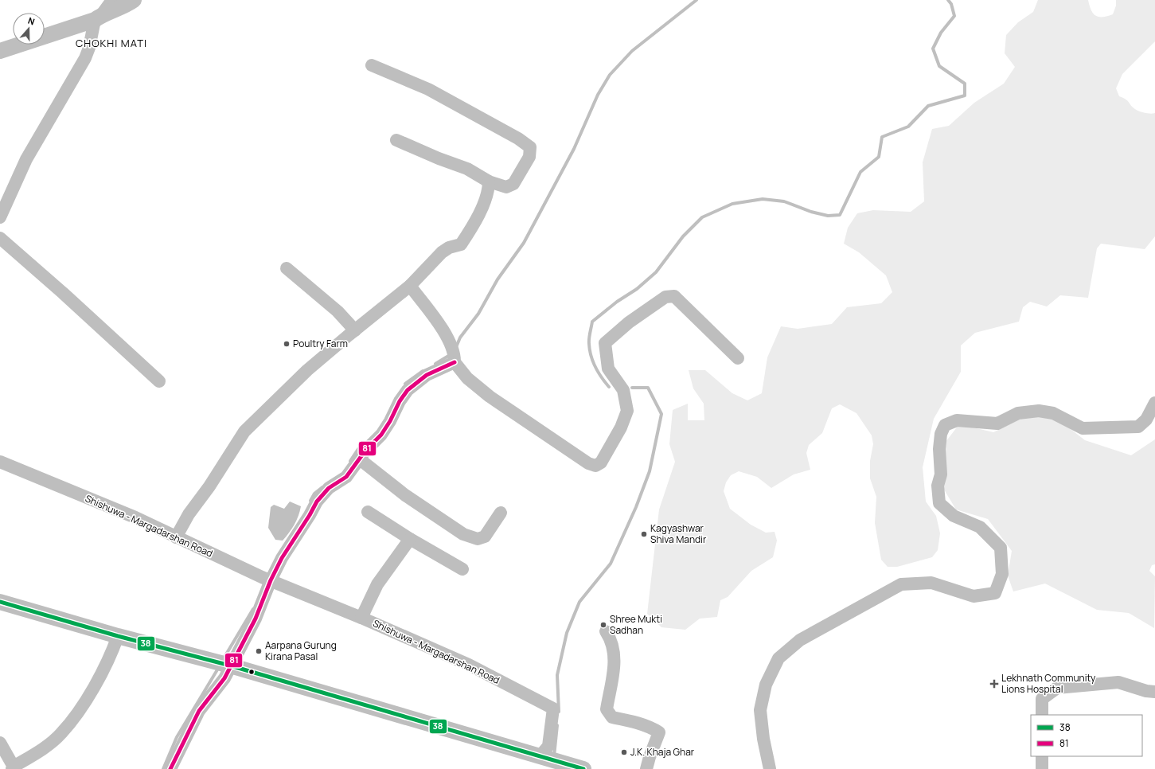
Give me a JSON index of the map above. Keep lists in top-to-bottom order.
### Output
{
  "streets": {
    "street": ["Shishuwa - Margadarshan Road"]
  },
  "districts": ["CHOKHI MATI"],
  "places": {
    "other": [
      "Poultry Farm",
      "Kagyashwar Shiva Mandir",
      "Shree Mukti Sadhan",
      "Aarpana Gurung Kirana Pasal",
      "J.K. Khaja Ghar"
    ],
    "health": ["Lekhnath Community Lions Hospital"]
  },
  "lines": ["transit line 81", "transit line 38"],
  "legend": ["38", "81"],
  "north": "top"
}
